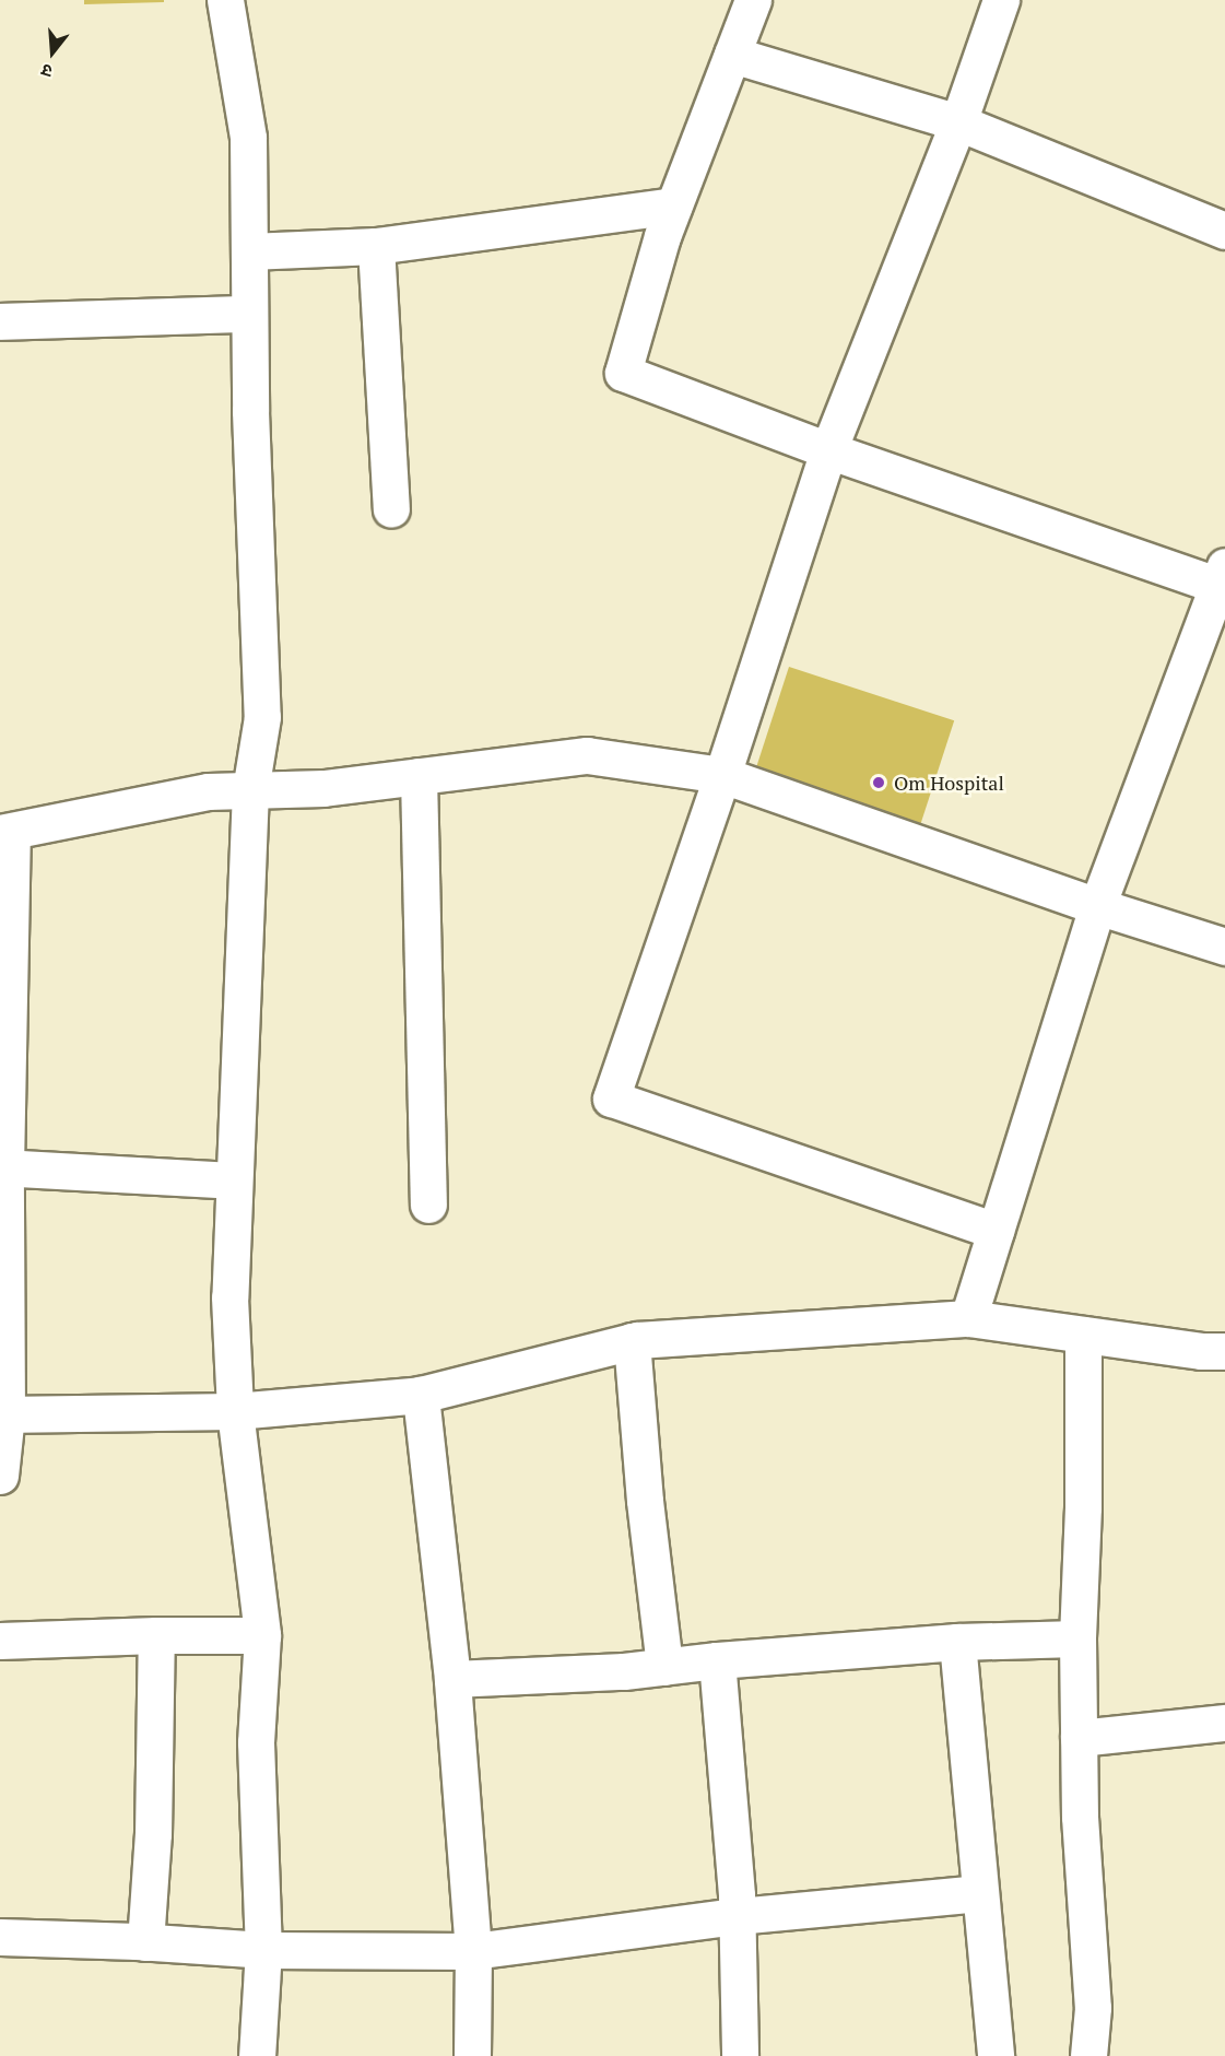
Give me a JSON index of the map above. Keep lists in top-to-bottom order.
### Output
{
  "places": ["Om Hospital"],
  "north": "bottom"
}
